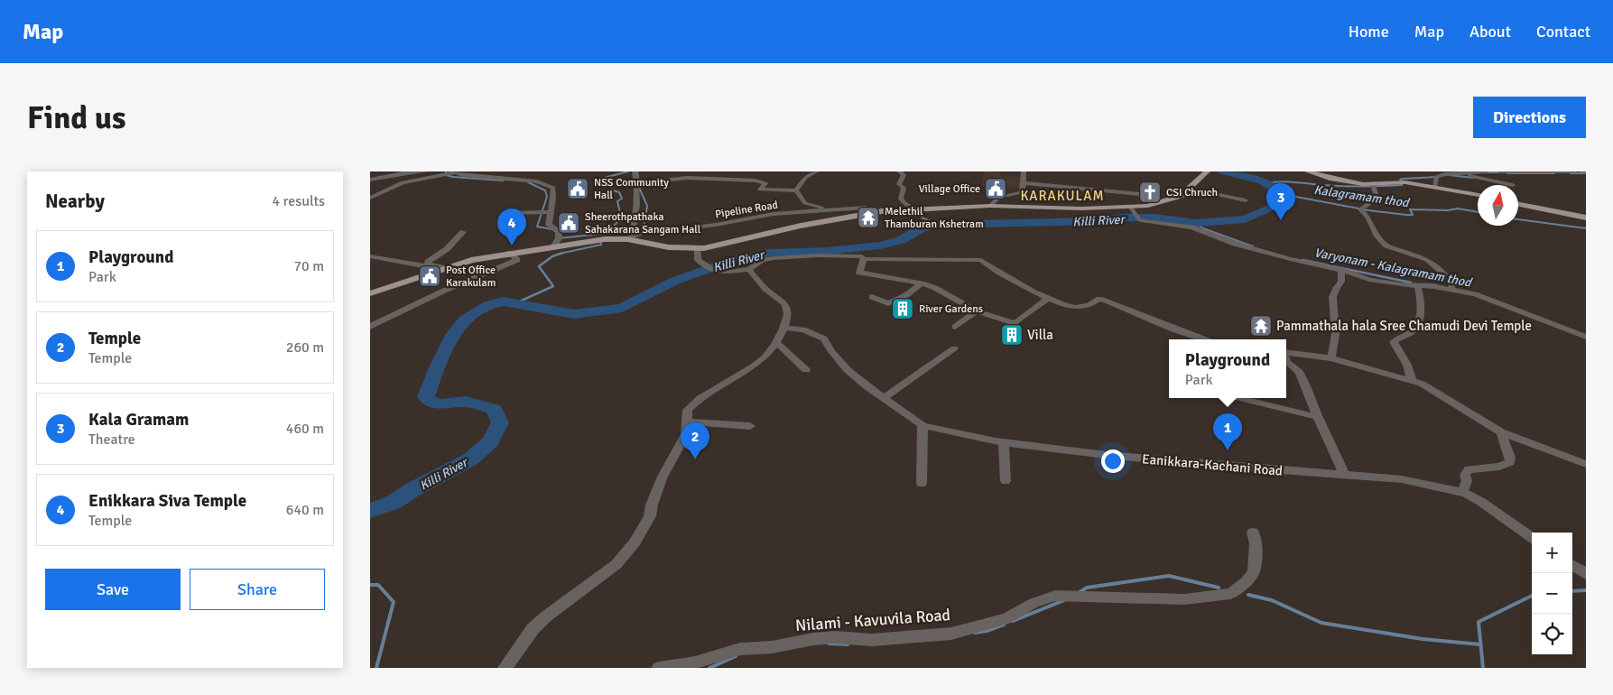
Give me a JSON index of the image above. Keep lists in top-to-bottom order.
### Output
{
  "streets": {
    "street": ["Pipeline Road", "Eanikkara-Kachani Road", "Nilami - Kavuvila Road"]
  },
  "districts": ["KARAKULAM"],
  "water": ["Kalagramam thod", "Killi River", "Varyonam - Kalagramam thod"],
  "places": {
    "public building": [
      "NSS Community Hall",
      "Village Office",
      "Sheerothpathaka Sahakarana Sangam Hall",
      "Post Office Karakulam"
    ],
    "church": ["CSI Chruch"],
    "temple": ["Melethil Thamburan Kshetram", "Pammathala hala Sree Chamudi Devi Temple"],
    "building": ["River Gardens", "Villa"]
  },
  "north": "top",
  "page": {
    "header": "Map",
    "nav": [
      "Home",
      "Map",
      "About",
      "Contact"
    ],
    "buttons": [
      "Directions",
      ["Save", "Share"]
    ],
    "title": "Find us",
    "heading": ["Nearby", "4 results"],
    "pins": [
      "3",
      "4",
      "1",
      "2"
    ],
    "list": [
      {
        "mark": "1",
        "name": "Playground",
        "note": "Park",
        "value": "70 m"
      },
      {
        "mark": "2",
        "name": "Temple",
        "note": "Temple",
        "value": "260 m"
      },
      {
        "mark": "3",
        "name": "Kala Gramam",
        "note": "Theatre",
        "value": "460 m"
      },
      {
        "mark": "4",
        "name": "Enikkara Siva Temple",
        "note": "Temple",
        "value": "640 m"
      }
    ],
    "popup": ["Playground", "Park"],
    "map_buttons": ["+", "−"]
  }
}
